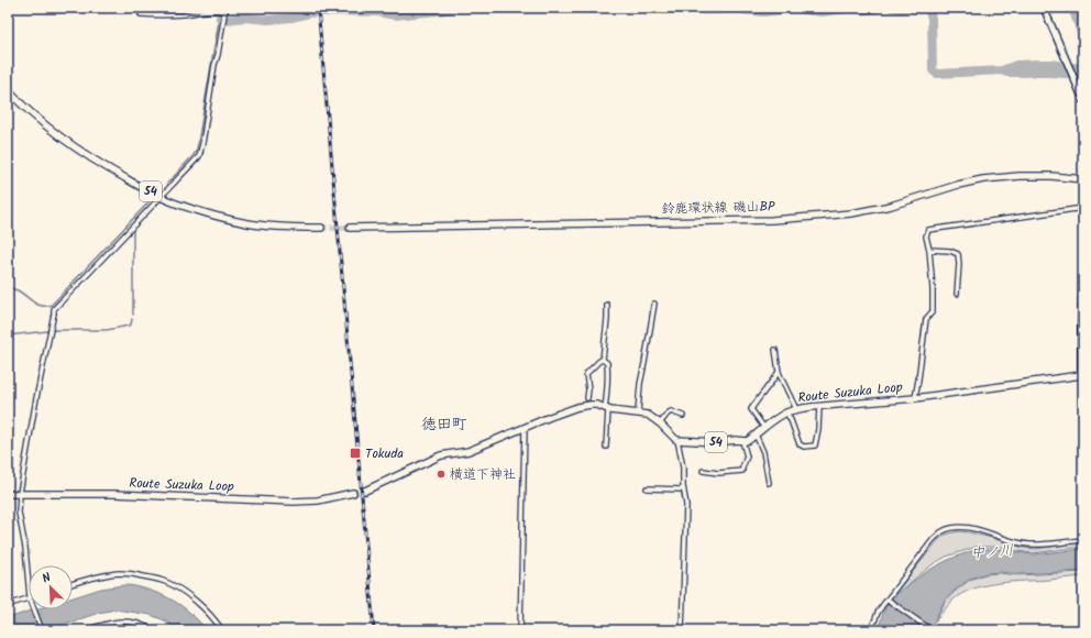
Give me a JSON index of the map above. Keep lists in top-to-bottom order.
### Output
{
  "streets": {
    "main road": ["54", "鈴鹿環状線 磯山BP", "Route Suzuka Loop"]
  },
  "districts": ["徳田町"],
  "water": ["中ノ川"],
  "places": {
    "transit": ["Tokuda"],
    "other": ["横道下神社"]
  },
  "north": "top left"
}
